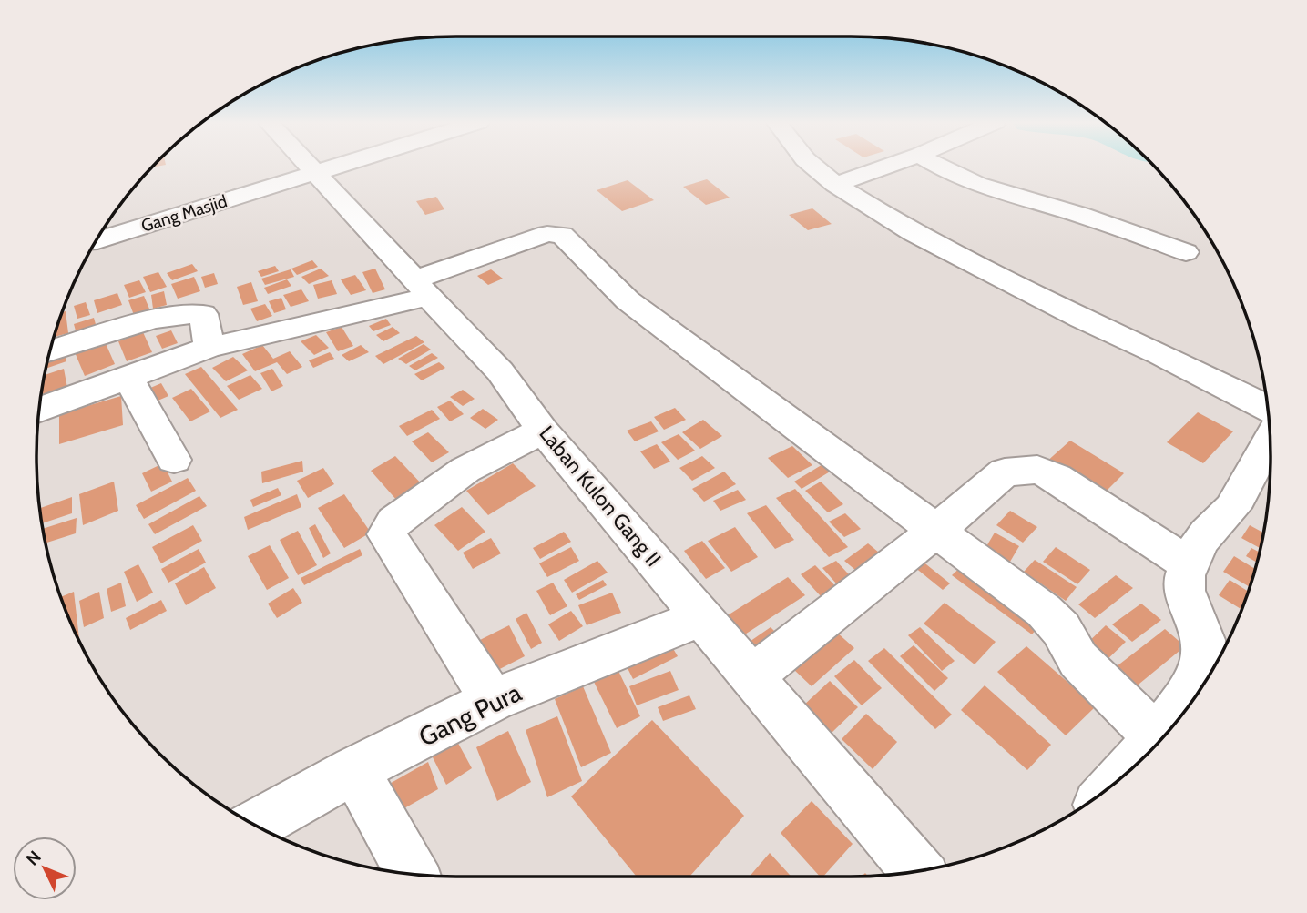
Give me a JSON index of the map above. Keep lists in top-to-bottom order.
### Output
{
  "streets": {
    "street": ["Gang Masjid", "Laban Kulon Gang II", "Gang Pura"]
  },
  "crossings": [
    ["Gang Masjid", "Laban Kulon Gang II"],
    ["Laban Kulon Gang II", "Gang Pura"]
  ],
  "north": "top left"
}
